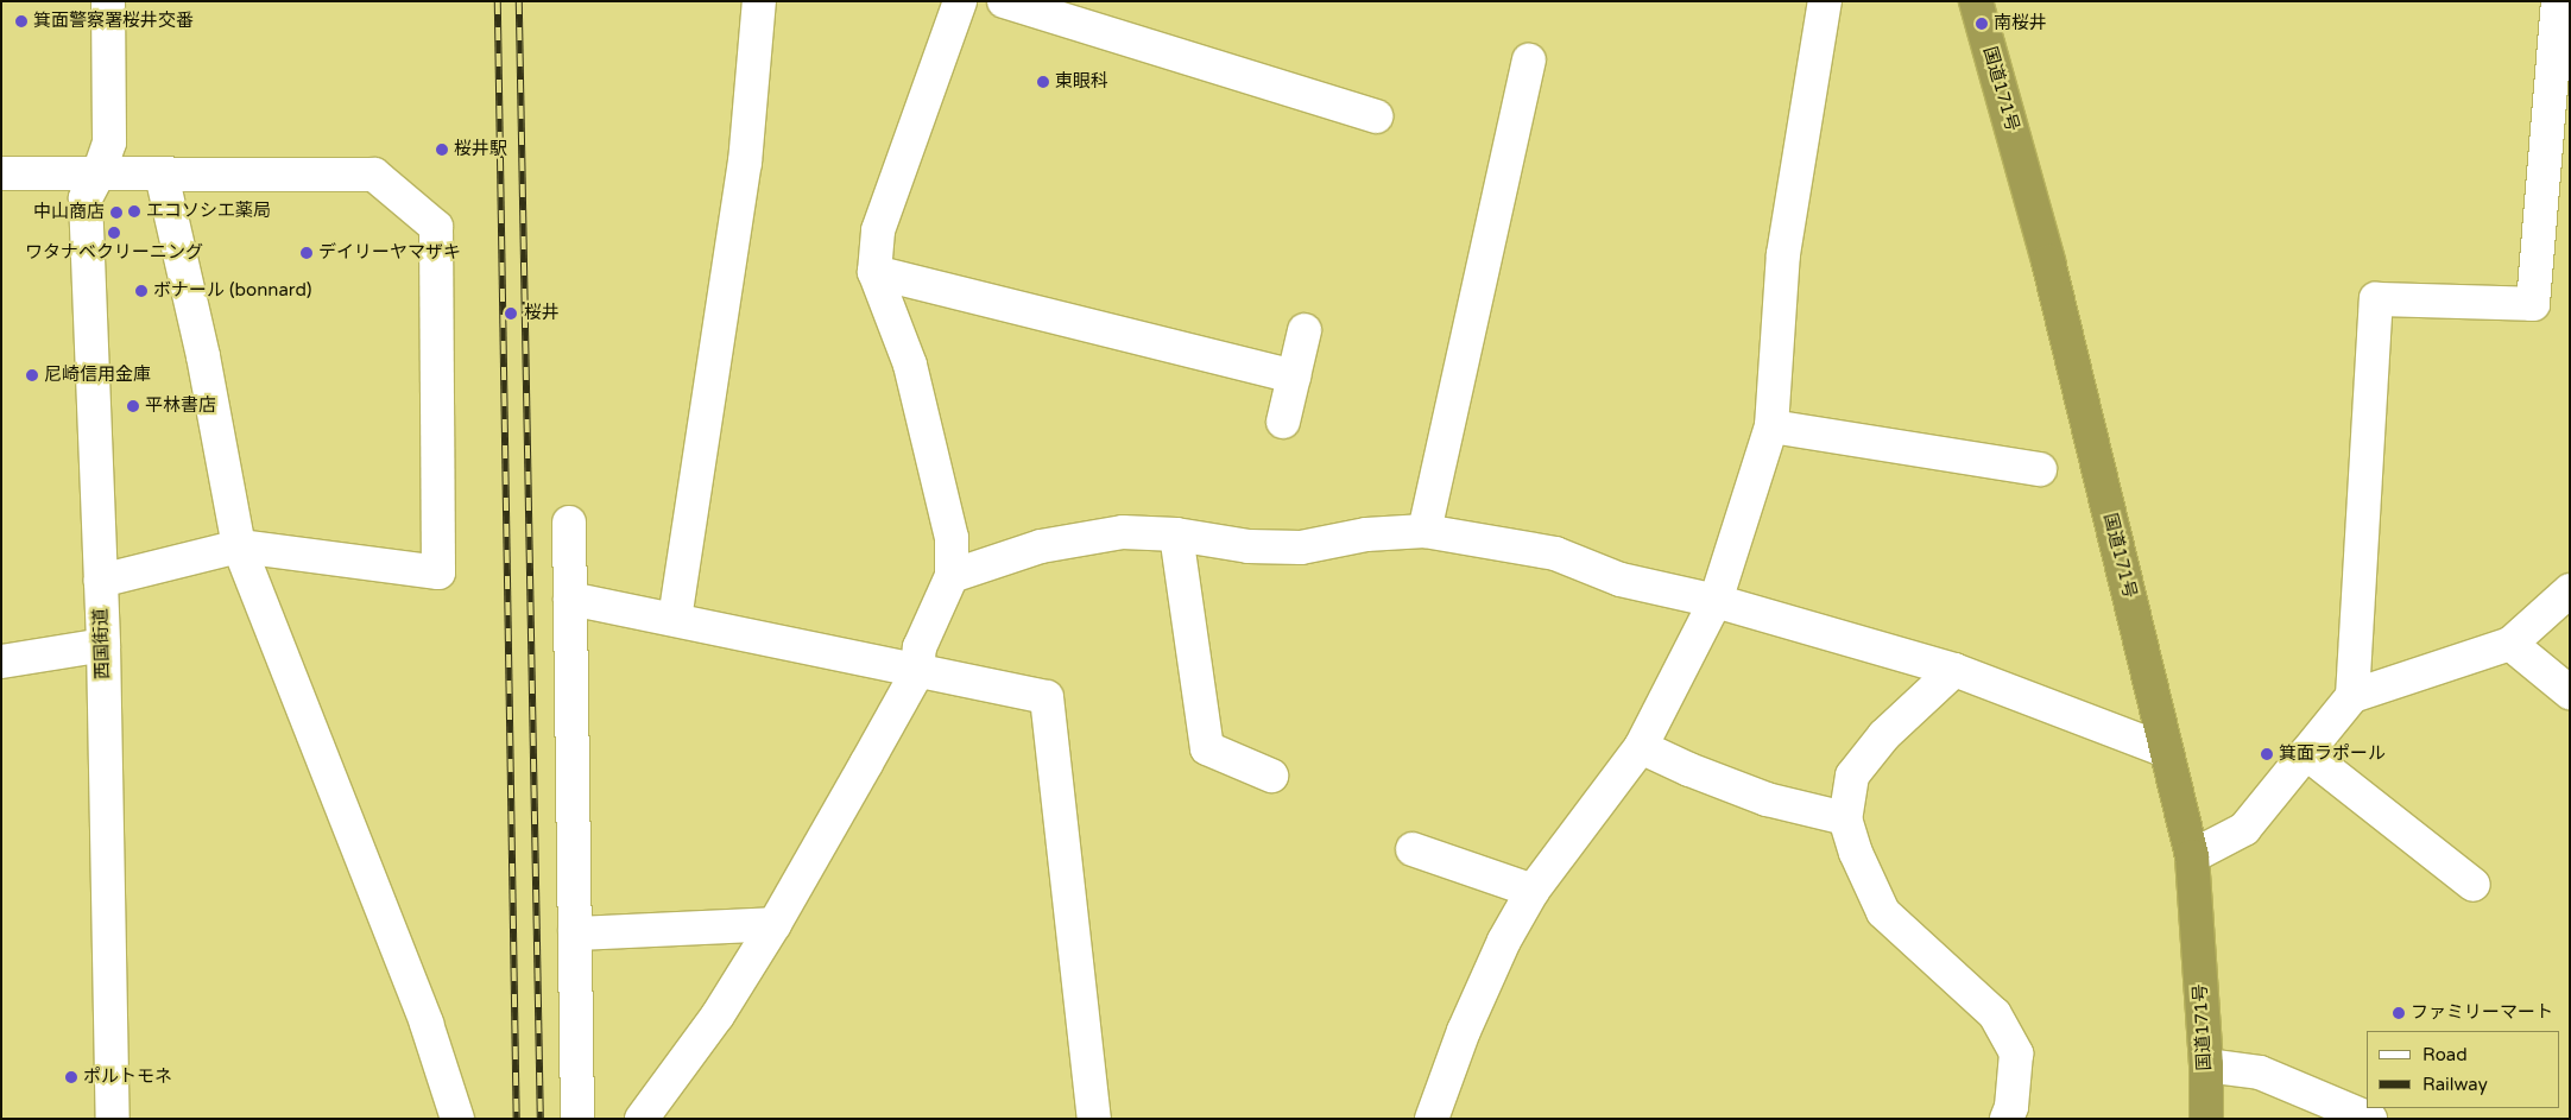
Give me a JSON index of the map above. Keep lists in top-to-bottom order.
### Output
{
  "streets": {
    "highway": ["国道171号"],
    "street": ["西国街道"]
  },
  "places": [
    "箕面警察署桜井交番",
    "南桜井",
    "東眼科",
    "桜井駅",
    "エコソシエ薬局",
    "中山商店",
    "ワタナベクリーニング",
    "デイリーヤマザキ",
    "ボナール (bonnard)",
    "桜井",
    "尼崎信用金庫",
    "平林書店",
    "箕面ラポール",
    "ファミリーマート",
    "ポルトモネ"
  ],
  "legend": ["Road", "Railway"]
}
